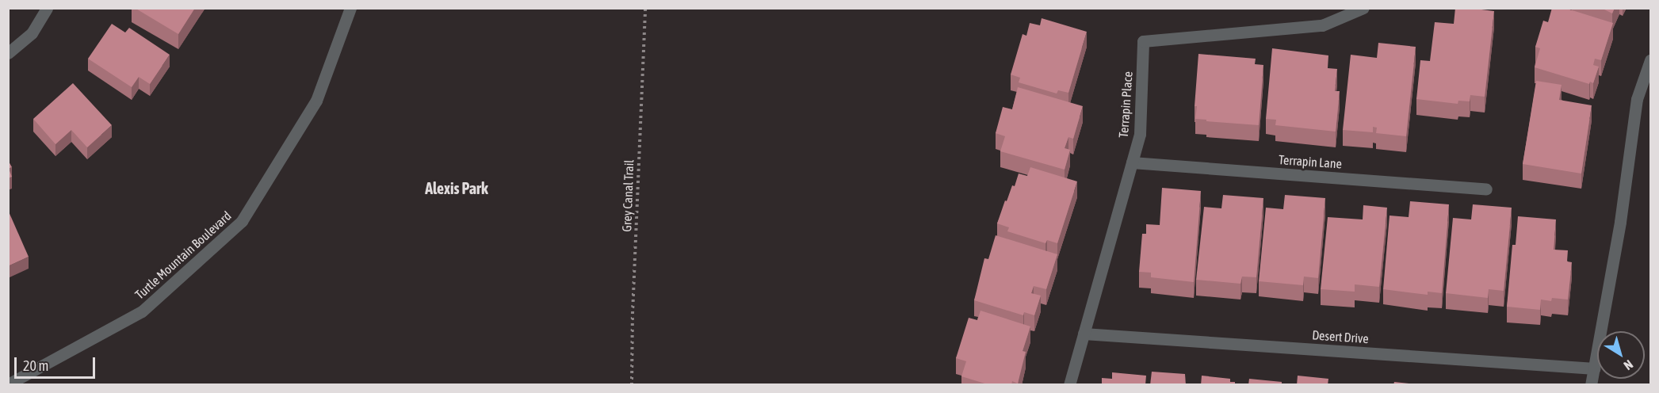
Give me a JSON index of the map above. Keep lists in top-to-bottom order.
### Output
{
  "streets": {
    "street": [
      "Terrapin Place",
      "Terrapin Lane",
      "Turtle Mountain Boulevard",
      "Desert Drive"
    ],
    "path": ["Grey Canal Trail"]
  },
  "crossings": [
    ["Terrapin Place", "Terrapin Lane"],
    ["Terrapin Place", "Desert Drive"]
  ],
  "districts": ["Alexis Park"],
  "scale_bar": "20 m",
  "north": "bottom right"
}
